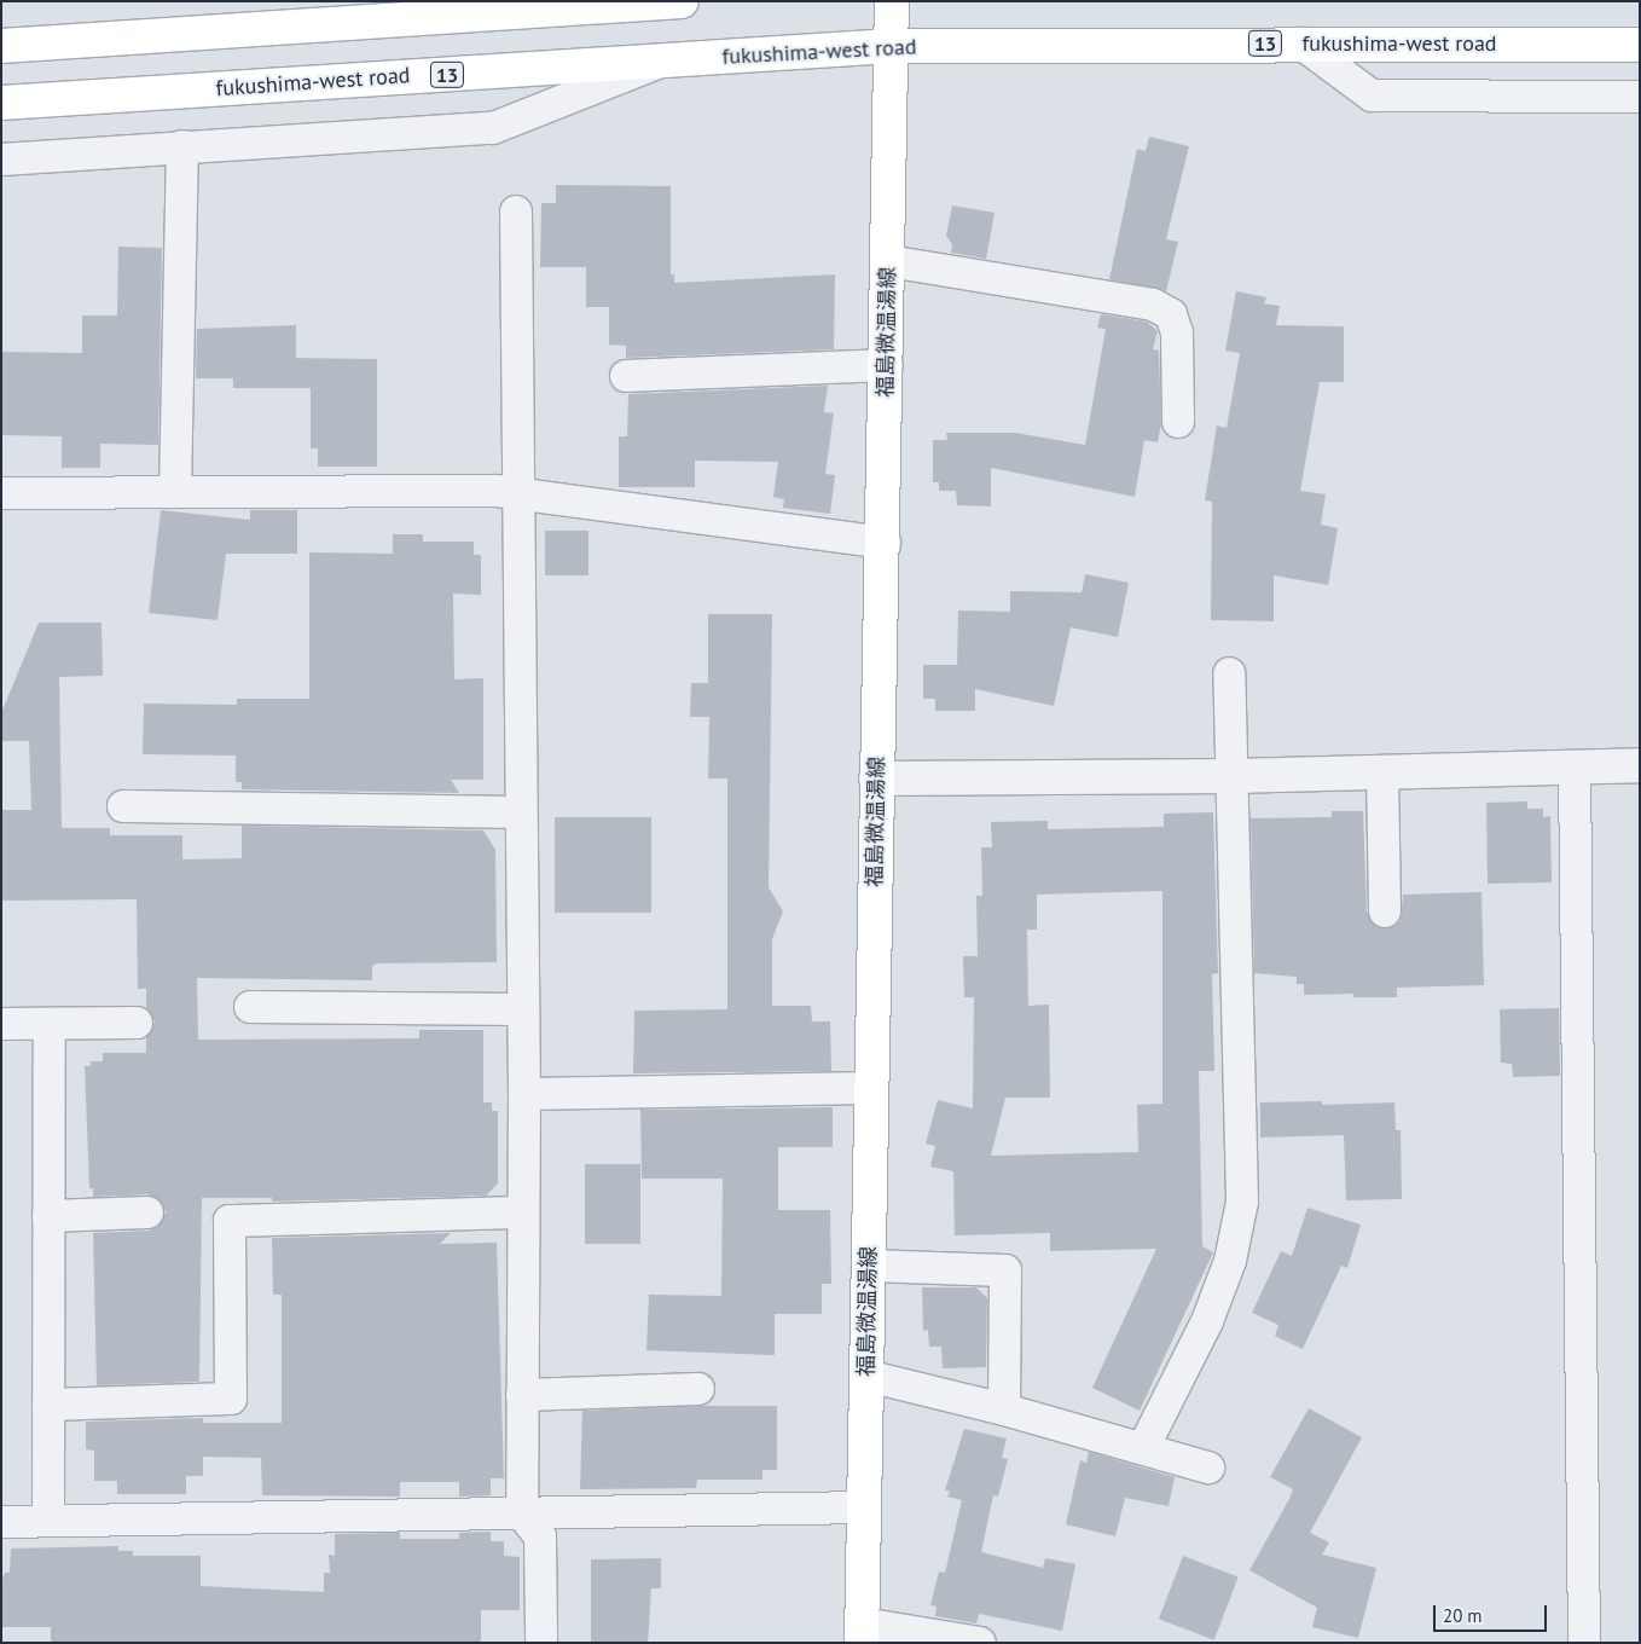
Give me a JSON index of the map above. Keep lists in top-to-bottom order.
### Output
{
  "streets": {
    "main road": ["13", "fukushima-west road", "福島微温湯線"]
  },
  "crossings": [
    ["fukushima-west road", "福島微温湯線"]
  ],
  "scale_bar": "20 m"
}
